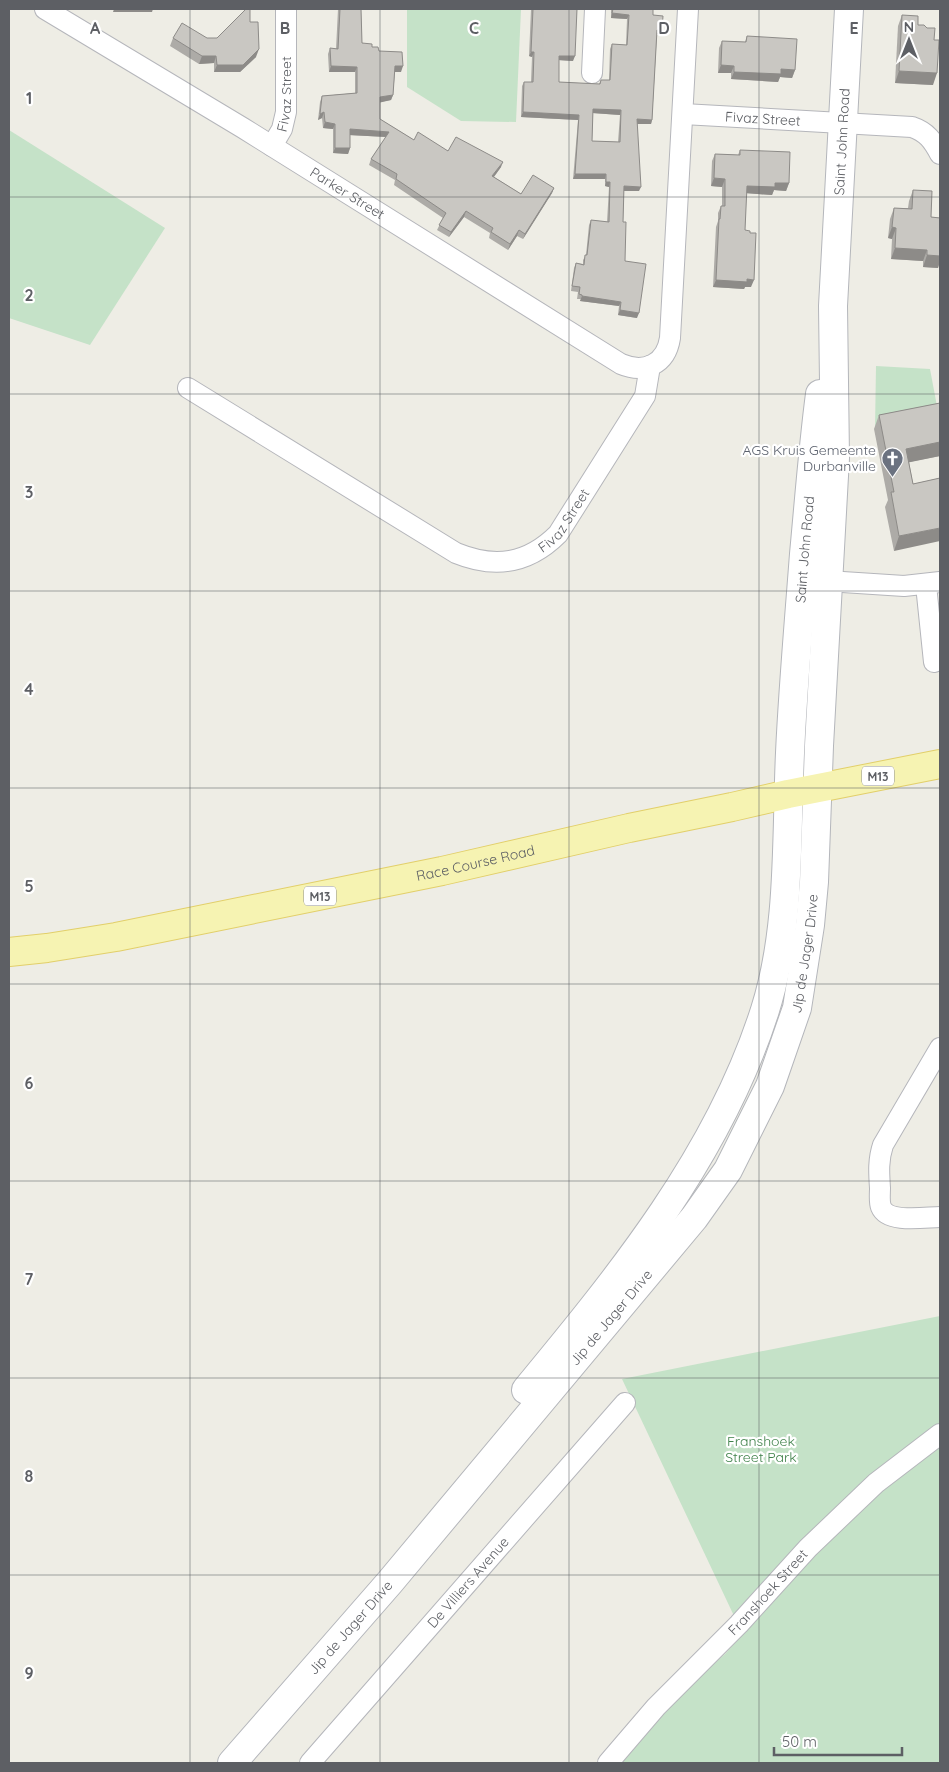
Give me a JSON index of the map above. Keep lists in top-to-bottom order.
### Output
{
  "streets": {
    "main road": [
      "Saint John Road",
      "M13",
      "Race Course Road",
      "Jip de Jager Drive"
    ],
    "street": [
      "Fivaz Street",
      "Parker Street",
      "De Villiers Avenue",
      "Franshoek Street"
    ]
  },
  "crossings": [
    ["Fivaz Street", "Saint John Road"],
    ["Fivaz Street", "Parker Street"],
    ["Saint John Road", "Race Course Road"],
    ["Saint John Road", "Jip de Jager Drive"],
    ["Race Course Road", "Jip de Jager Drive"]
  ],
  "parks": ["Franshoek Street Park"],
  "places": {
    "church": ["AGS Kruis Gemeente Durbanville"]
  },
  "scale_bar": "50 m",
  "north": "top",
  "grid": {
    "columns": [
      "A",
      "B",
      "C",
      "D",
      "E"
    ],
    "rows": [
      "1",
      "2",
      "3",
      "4",
      "5",
      "6",
      "7",
      "8",
      "9"
    ]
  }
}
